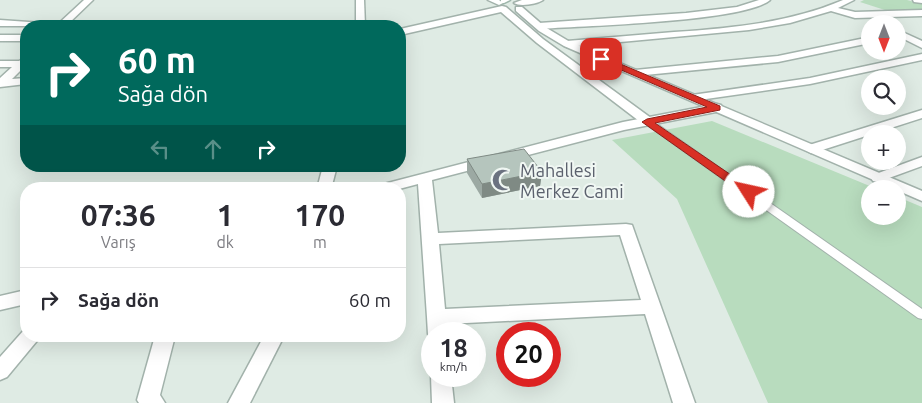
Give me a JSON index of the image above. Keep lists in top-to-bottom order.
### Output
{
  "places": {
    "mosque": ["Mahallesi Merkez Cami"]
  },
  "north": "bottom",
  "page": {
    "map_buttons": ["+", "−"],
    "turn": ["60 m", "Sağa dön"],
    "eta": [
      "07:36",
      "Varış",
      "1",
      "dk",
      "170",
      "m"
    ],
    "list": [
      {
        "name": "Sağa dön",
        "value": "60 m"
      }
    ],
    "speed": "18 km/h",
    "limit": "20"
  }
}
